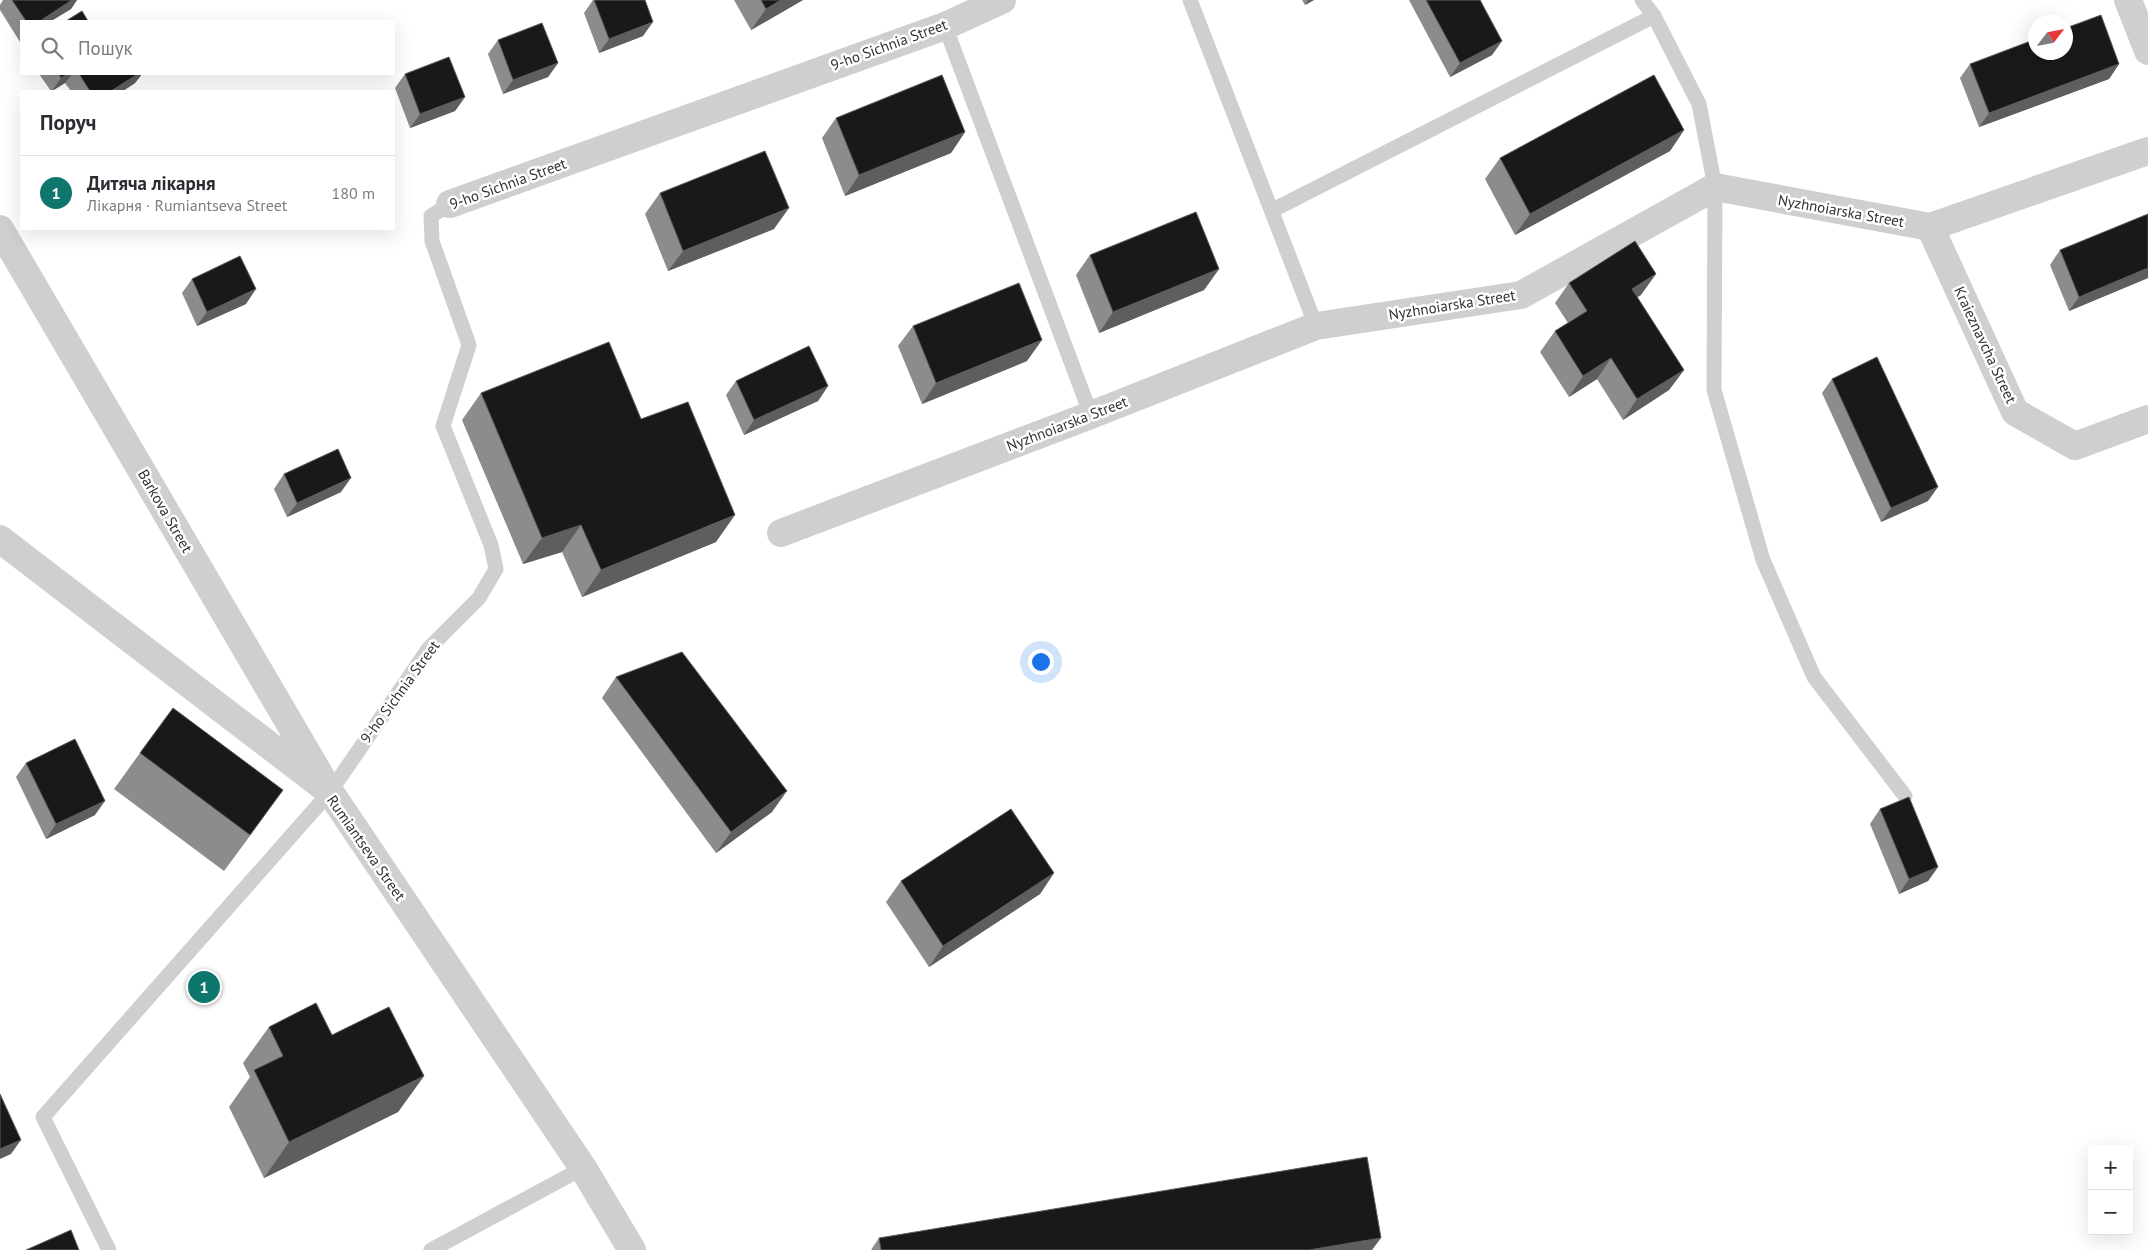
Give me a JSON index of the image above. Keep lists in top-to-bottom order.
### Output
{
  "streets": {
    "street": [
      "9-ho Sichnia Street",
      "Nyzhnoiarska Street",
      "Kraieznavcha Street",
      "Barkova Street",
      "Rumiantseva Street"
    ]
  },
  "crossings": [
    ["9-ho Sichnia Street", "Barkova Street"],
    ["9-ho Sichnia Street", "Rumiantseva Street"],
    ["Nyzhnoiarska Street", "Kraieznavcha Street"],
    ["Barkova Street", "Rumiantseva Street"]
  ],
  "north": "top right",
  "page": {
    "search": "Пошук",
    "heading": "Поруч",
    "list": [
      {
        "mark": "1",
        "name": "Дитяча лікарня",
        "note": "Лікарня · Rumiantseva Street",
        "value": "180 m"
      }
    ],
    "pins": "1",
    "map_buttons": ["+", "−"]
  }
}
